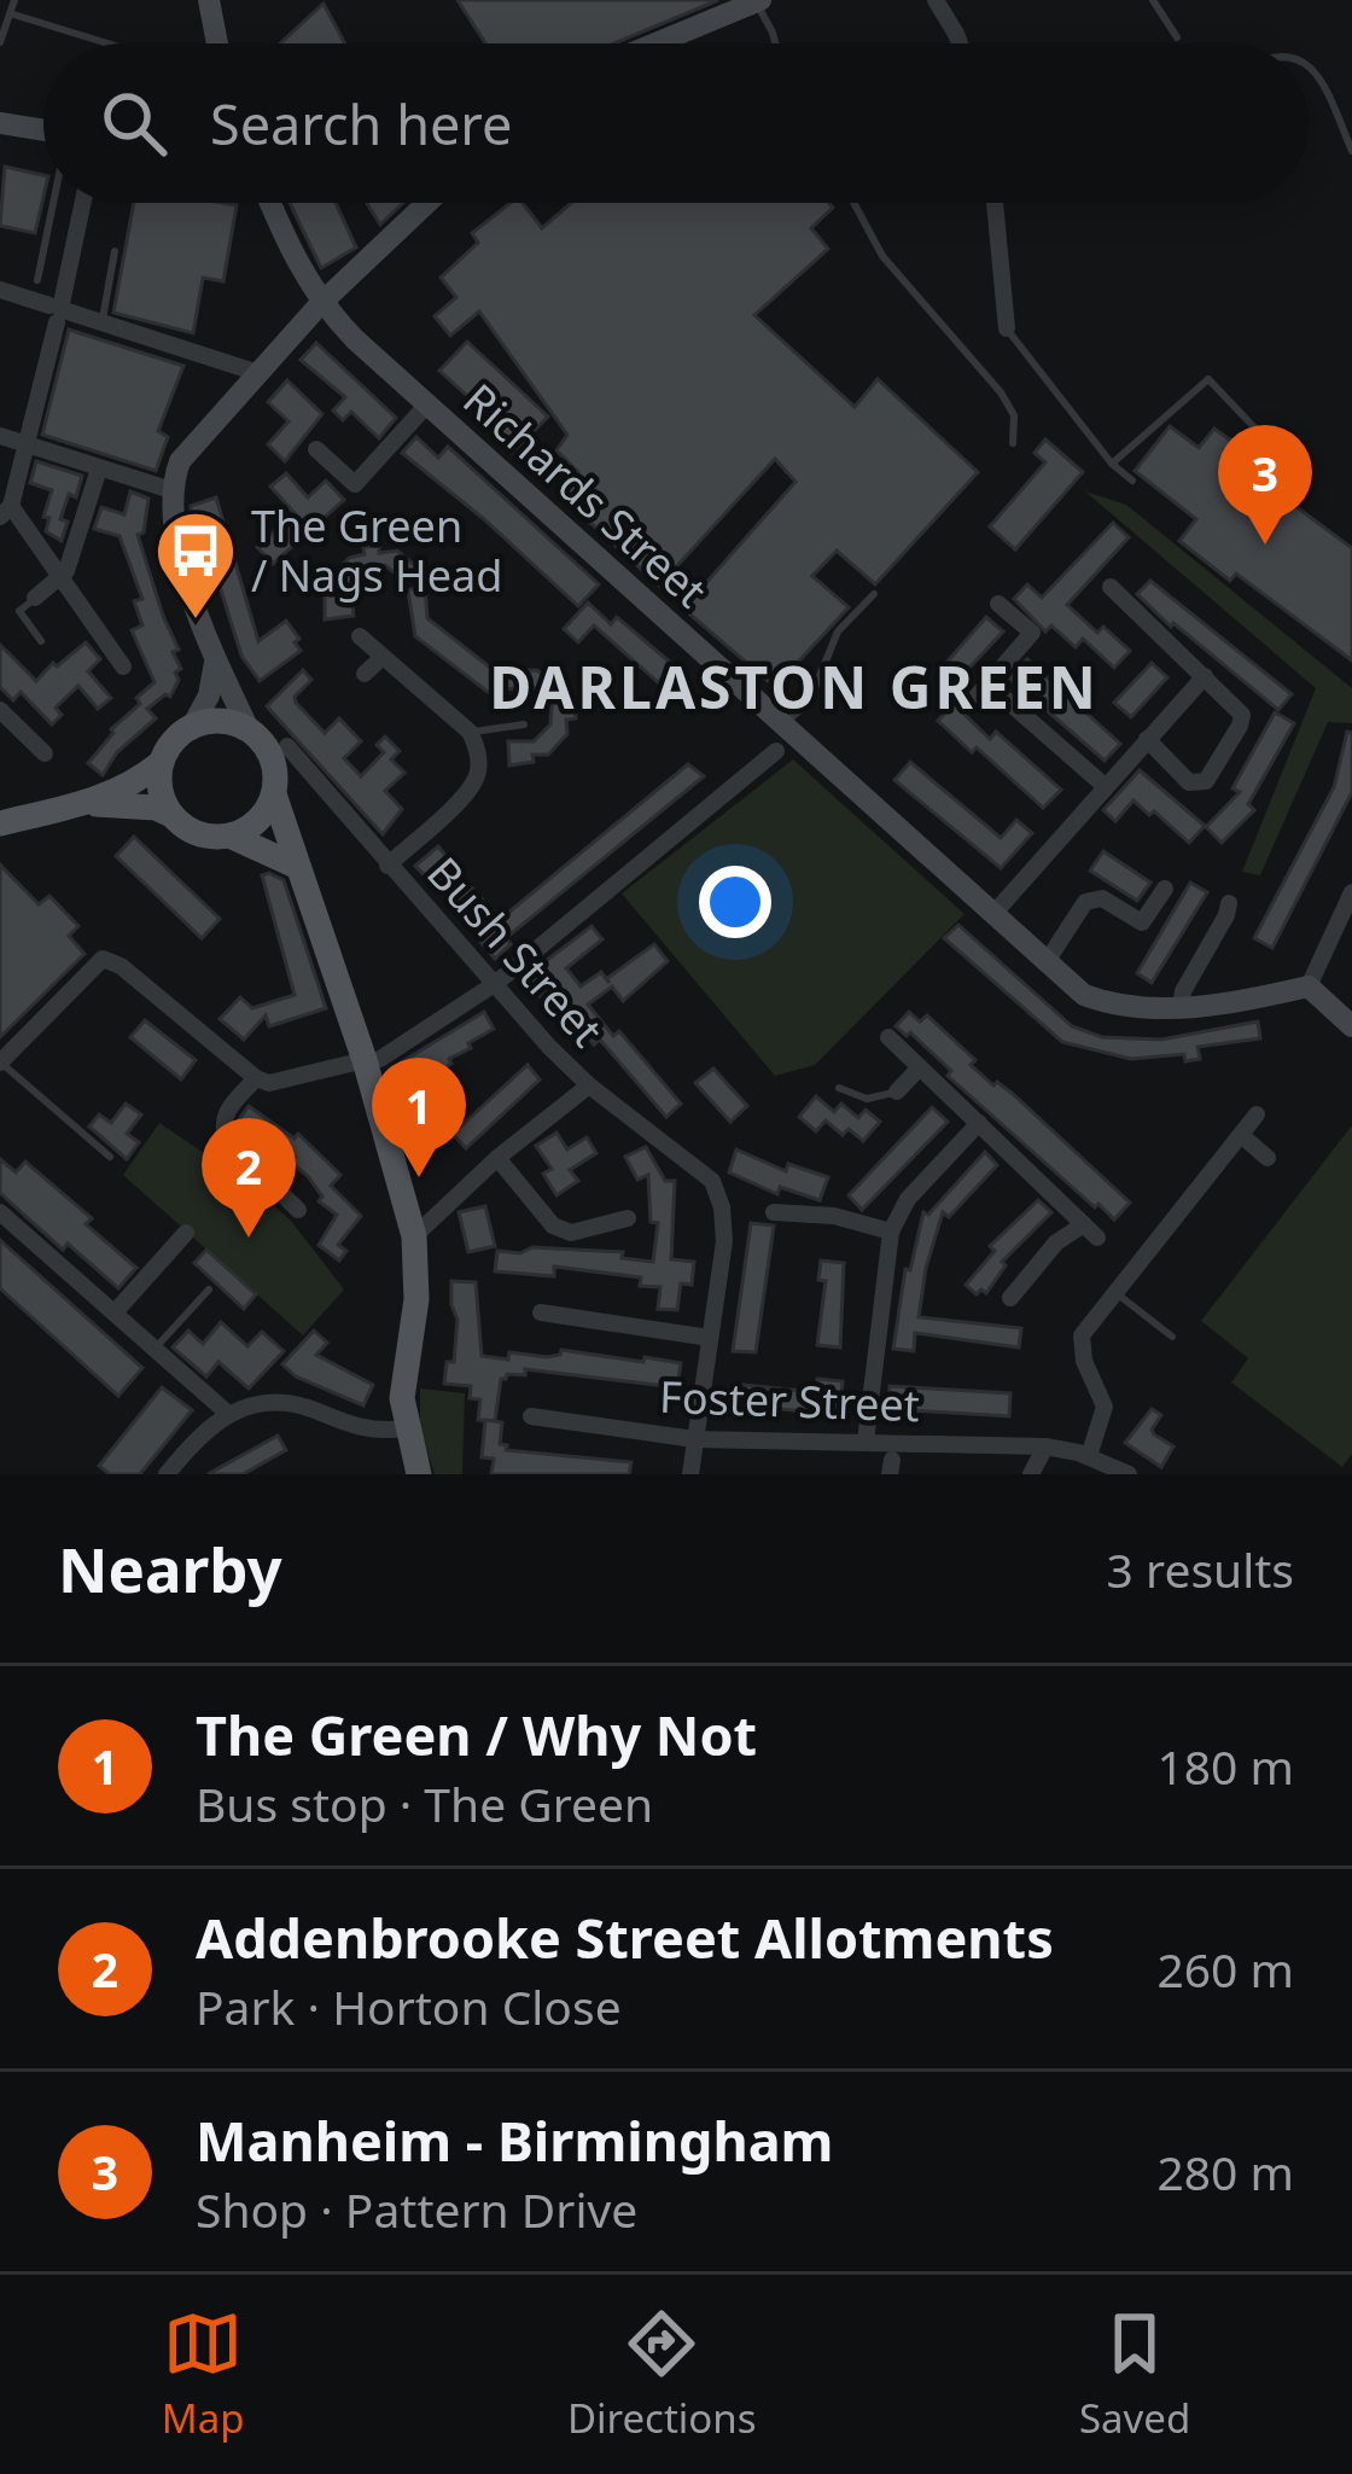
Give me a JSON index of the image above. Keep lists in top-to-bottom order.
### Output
{
  "streets": {
    "street": ["Richards Street", "Bush Street", "Foster Street"]
  },
  "districts": ["DARLASTON GREEN"],
  "places": {
    "bus stop": ["The Green / Nags Head"]
  },
  "page": {
    "search": "Search here",
    "pins": ["3", "1", "2"],
    "heading": ["Nearby", "3 results"],
    "list": [
      {
        "mark": "1",
        "name": "The Green / Why Not",
        "note": "Bus stop · The Green",
        "value": "180 m"
      },
      {
        "mark": "2",
        "name": "Addenbrooke Street Allotments",
        "note": "Park · Horton Close",
        "value": "260 m"
      },
      {
        "mark": "3",
        "name": "Manheim - Birmingham",
        "note": "Shop · Pattern Drive",
        "value": "280 m"
      }
    ],
    "nav": ["Map", "Directions", "Saved"]
  }
}
